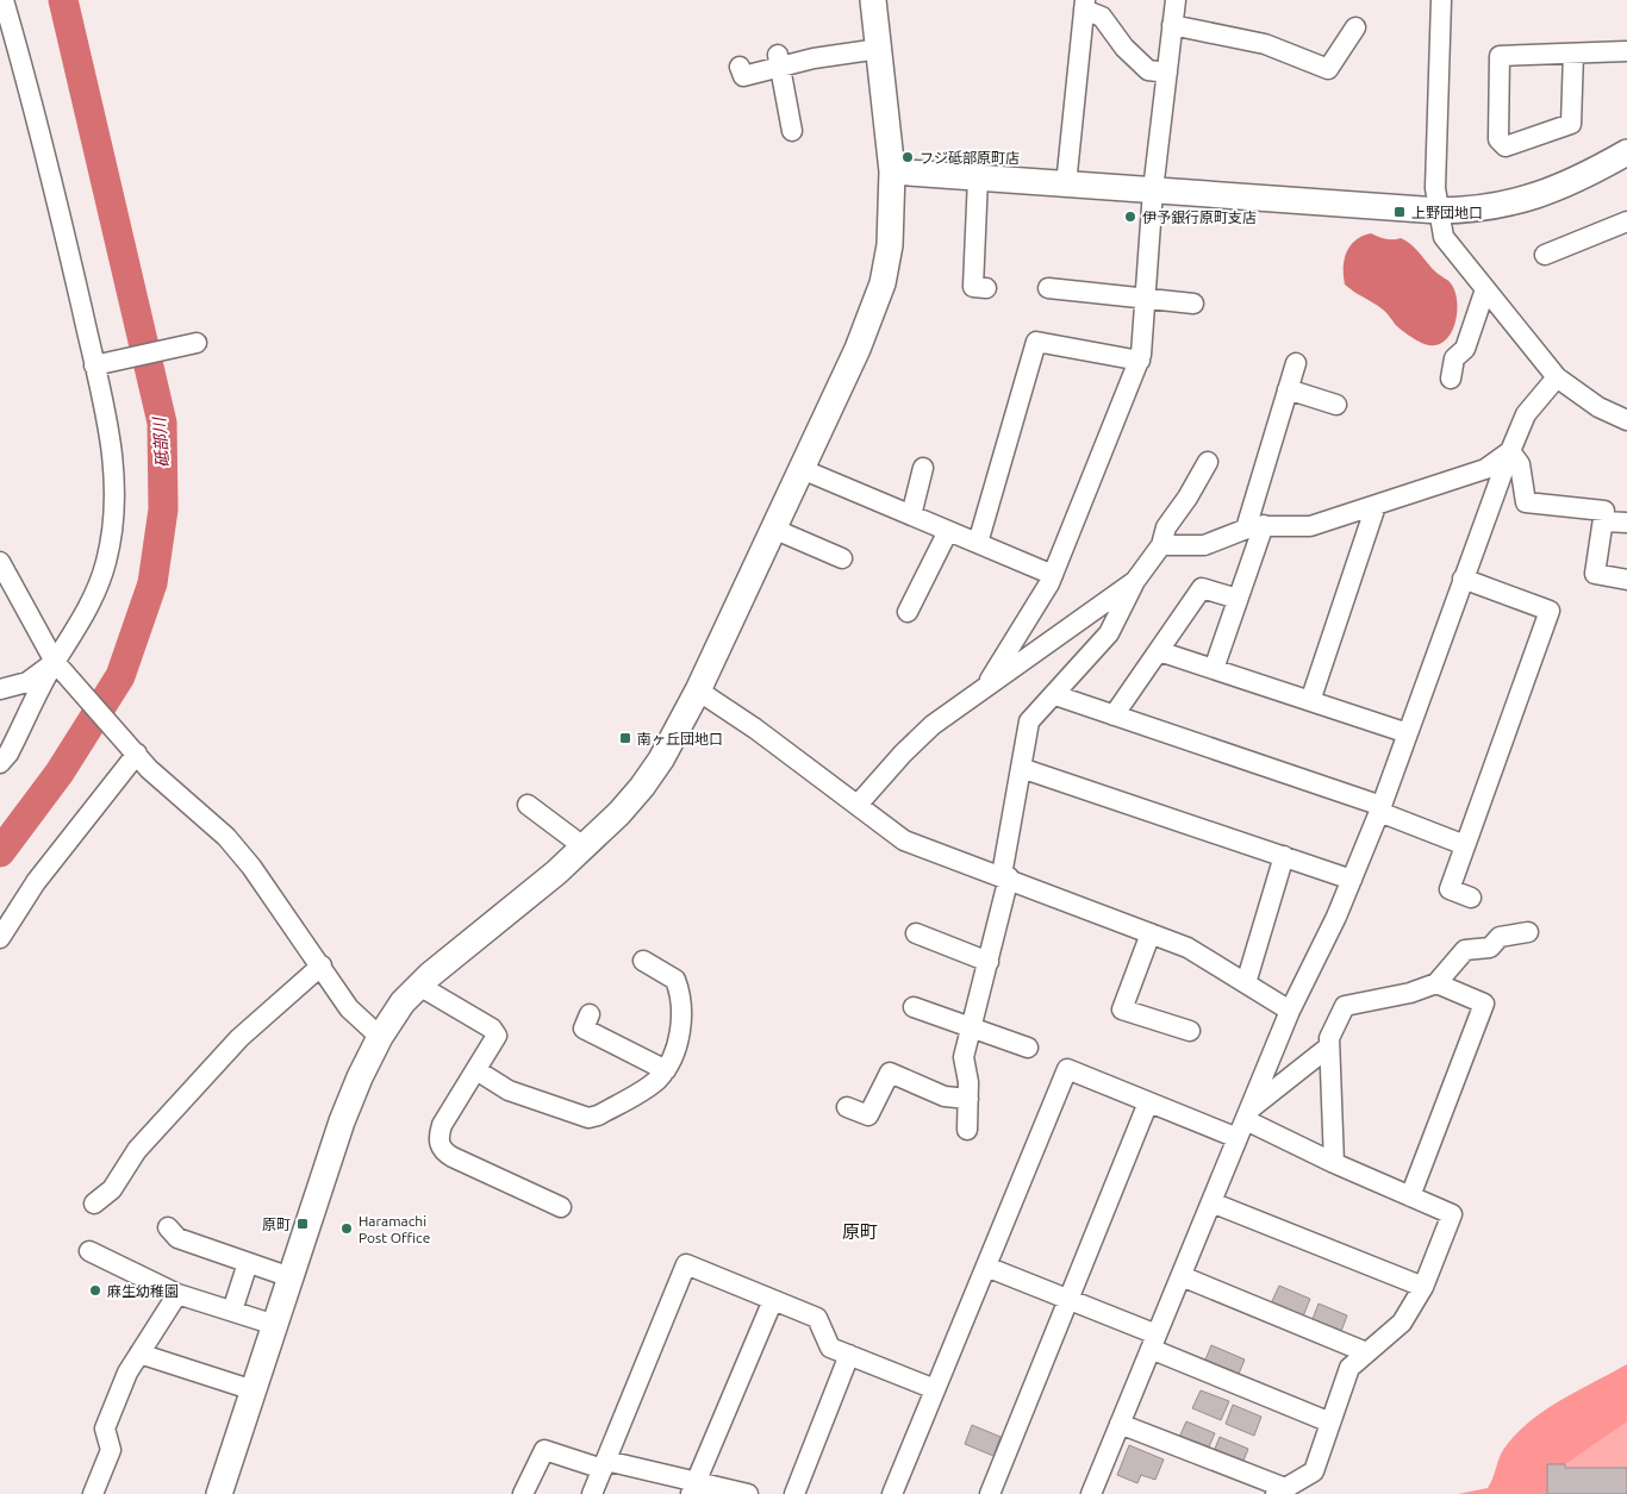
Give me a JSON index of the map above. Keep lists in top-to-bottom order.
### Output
{
  "districts": ["原町"],
  "water": ["砥部川"],
  "places": {
    "other": [
      "フジ砥部原町店",
      "伊予銀行原町支店",
      "Haramachi Post Office",
      "麻生幼稚園"
    ],
    "transit": ["上野団地口", "南ヶ丘団地口", "原町"]
  }
}
